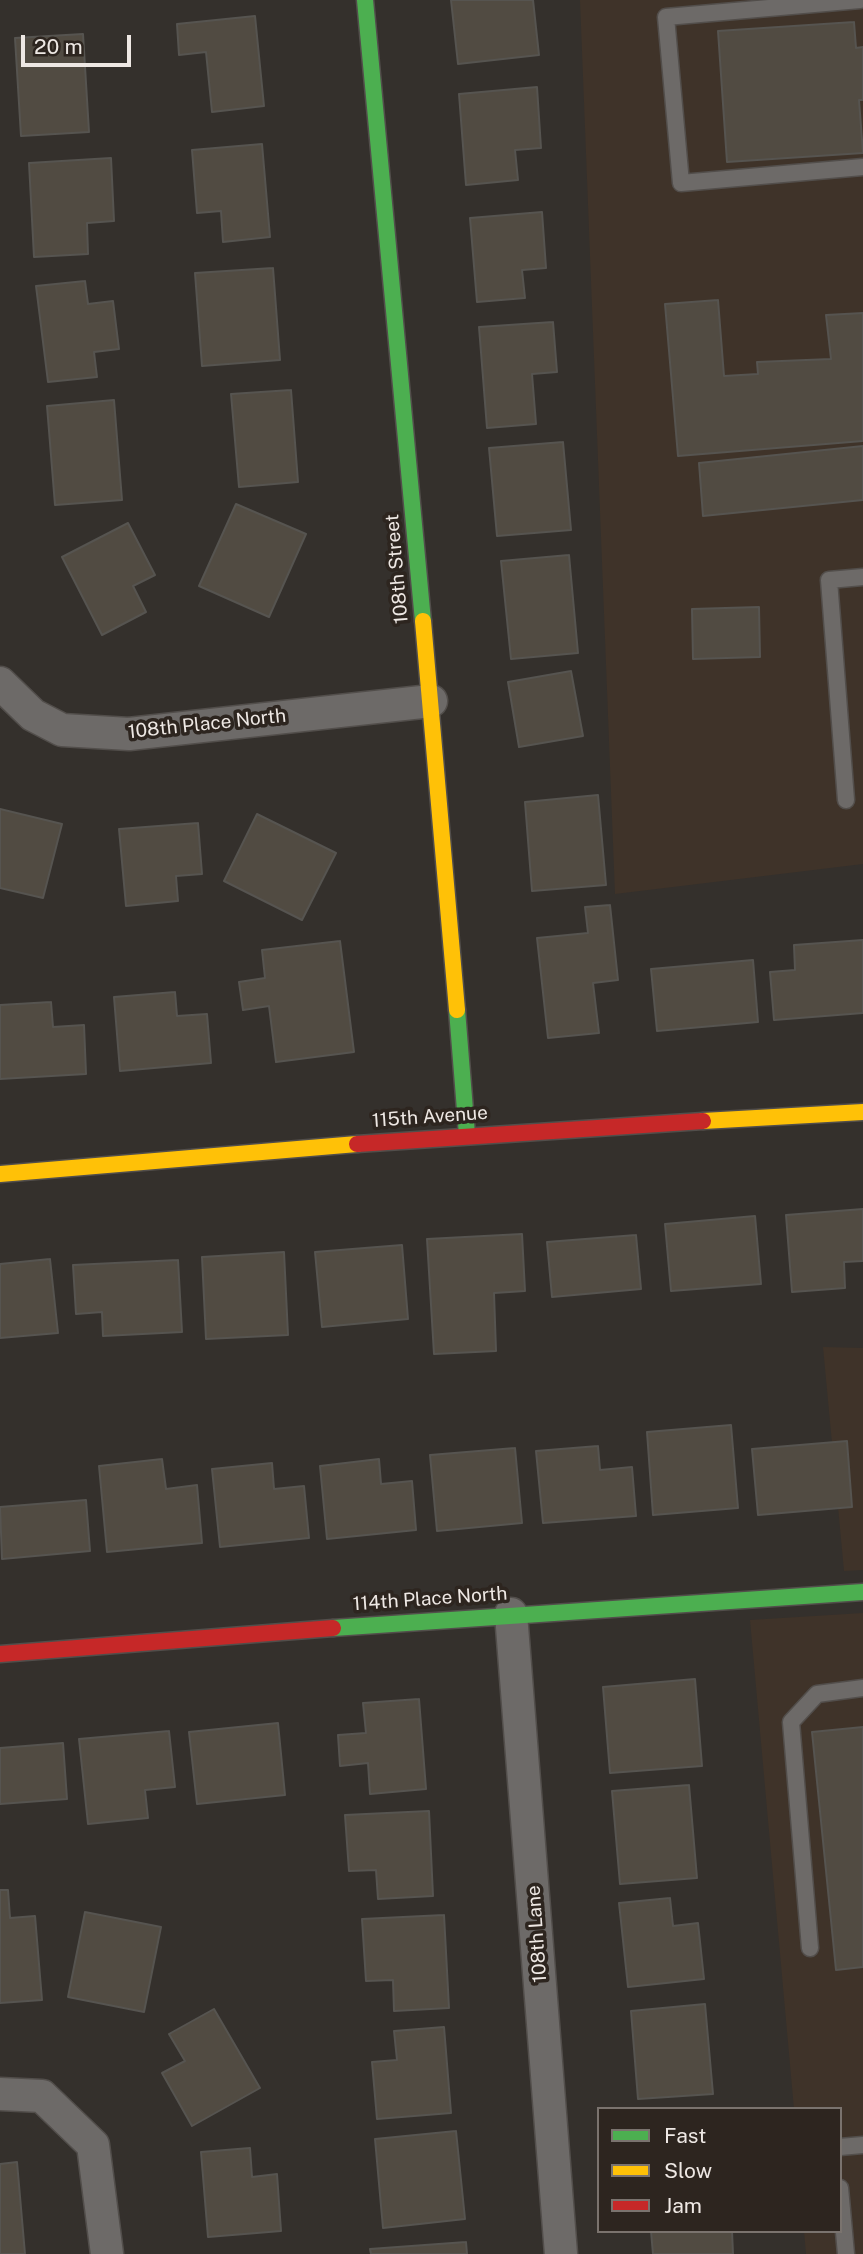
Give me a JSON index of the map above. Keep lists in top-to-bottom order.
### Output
{
  "streets": {
    "street": [
      "108th Street",
      "108th Place North",
      "115th Avenue",
      "114th Place North",
      "108th Lane"
    ]
  },
  "crossings": [
    ["108th Street", "108th Place North"],
    ["108th Street", "115th Avenue"],
    ["114th Place North", "108th Lane"]
  ],
  "legend": ["Fast", "Slow", "Jam"],
  "scale_bar": "20 m"
}
